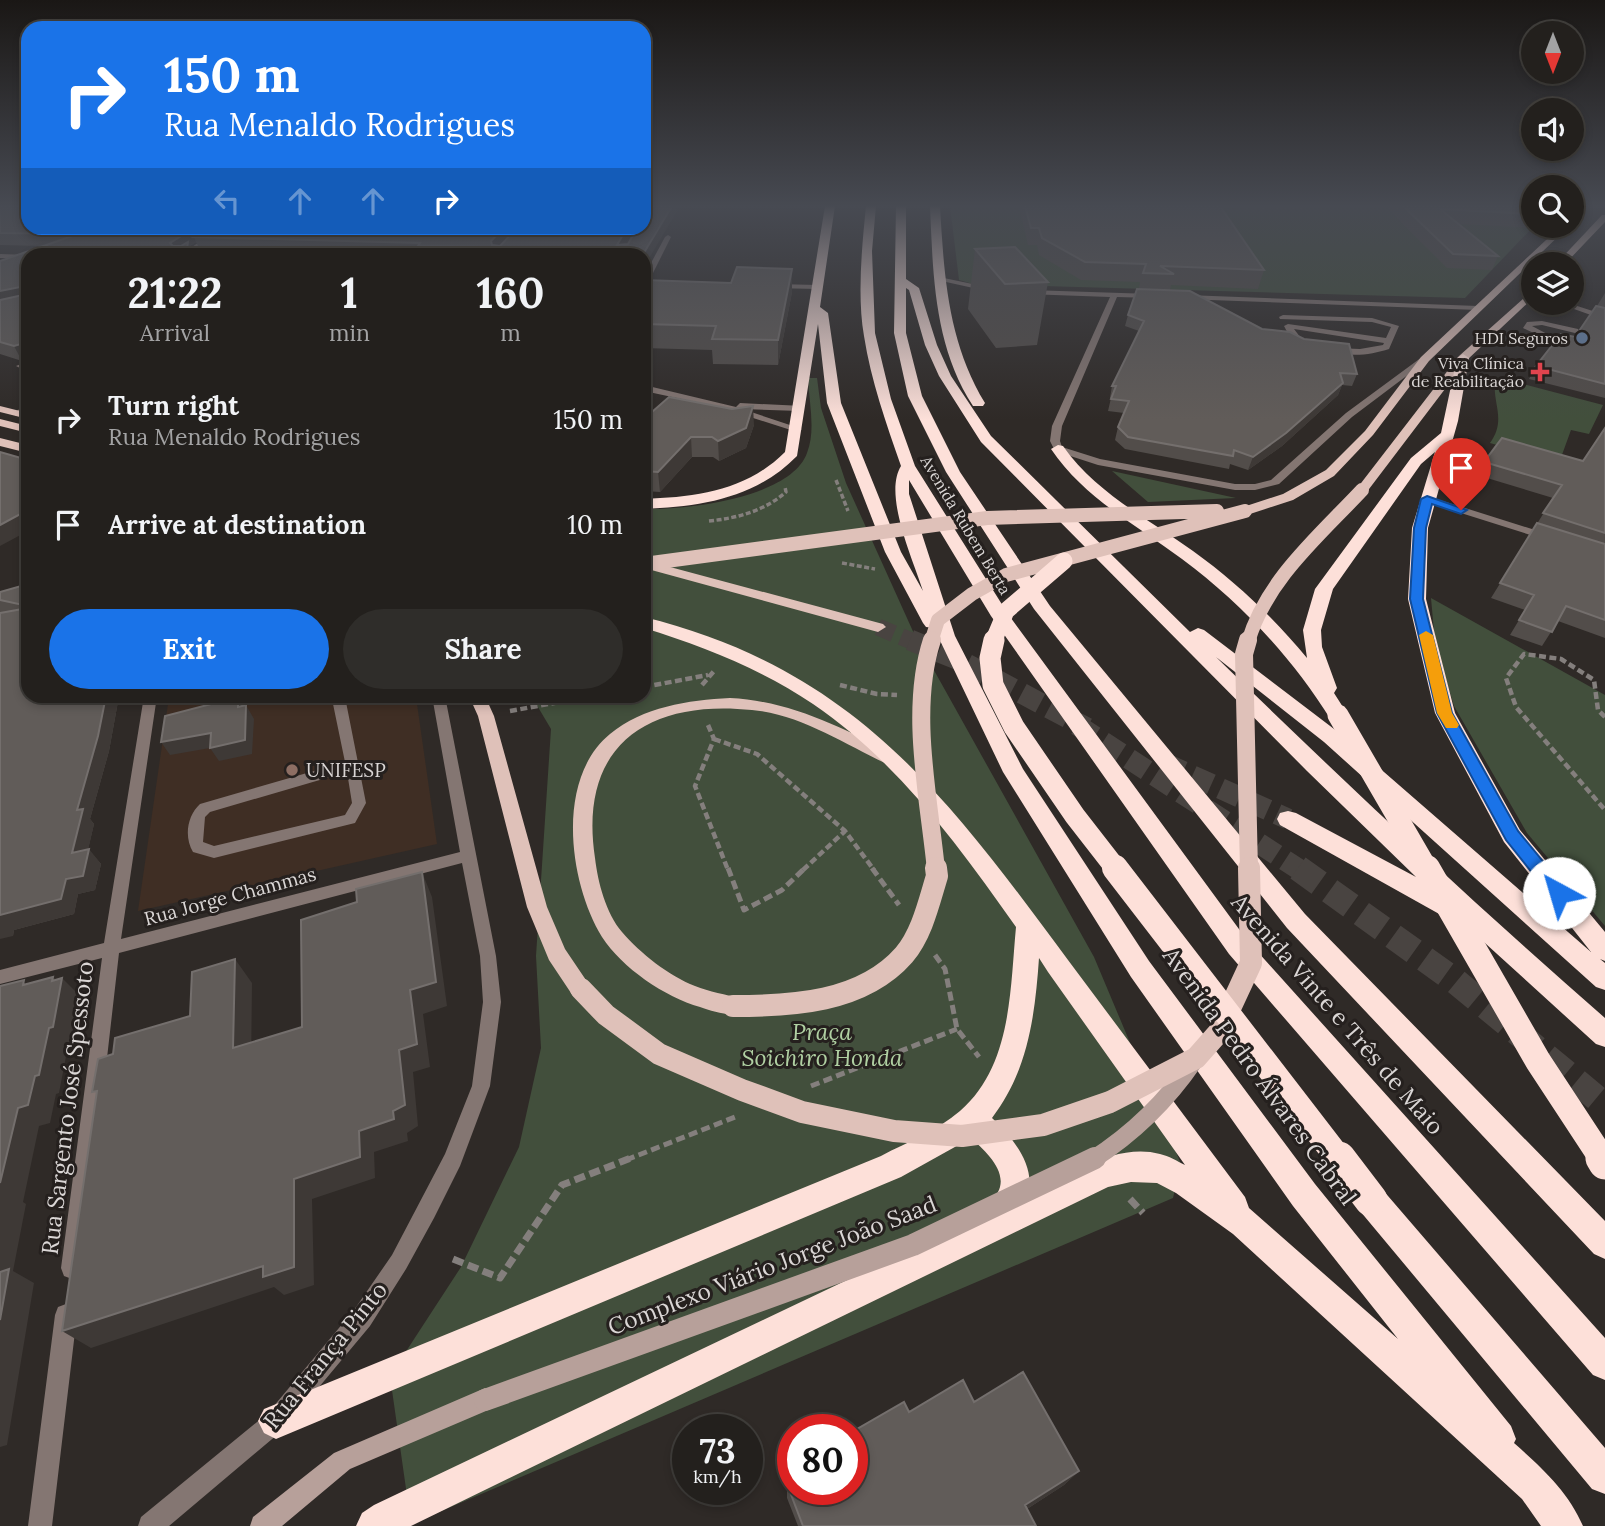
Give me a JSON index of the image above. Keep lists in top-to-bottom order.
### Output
{
  "streets": {
    "highway": ["Avenida Rubem Berta", "Avenida Vinte e Três de Maio", "Avenida Pedro Álvares Cabral"],
    "street": [
      "Rua Jorge Chammas",
      "Rua Sargento José Spessoto",
      "Complexo Viário Jorge João Saad",
      "Rua França Pinto"
    ]
  },
  "crossings": [
    ["Avenida Rubem Berta", "Avenida Vinte e Três de Maio"],
    ["Rua Jorge Chammas", "Rua Sargento José Spessoto"],
    ["Rua Jorge Chammas", "Rua França Pinto"]
  ],
  "parks": ["Praça Soichiro Honda"],
  "places": {
    "other": ["HDI Seguros", "UNIFESP"],
    "health": ["Viva Clínica de Reabilitação"]
  },
  "north": "bottom",
  "page": {
    "turn": ["150 m", "Rua Menaldo Rodrigues"],
    "eta": [
      "21:22",
      "Arrival",
      "1",
      "min",
      "160",
      "m"
    ],
    "list": [
      {
        "name": "Turn right",
        "note": "Rua Menaldo Rodrigues",
        "value": "150 m"
      },
      {
        "name": "Arrive at destination",
        "value": "10 m"
      }
    ],
    "buttons": ["Exit", "Share"],
    "speed": "73 km/h",
    "limit": "80"
  }
}
